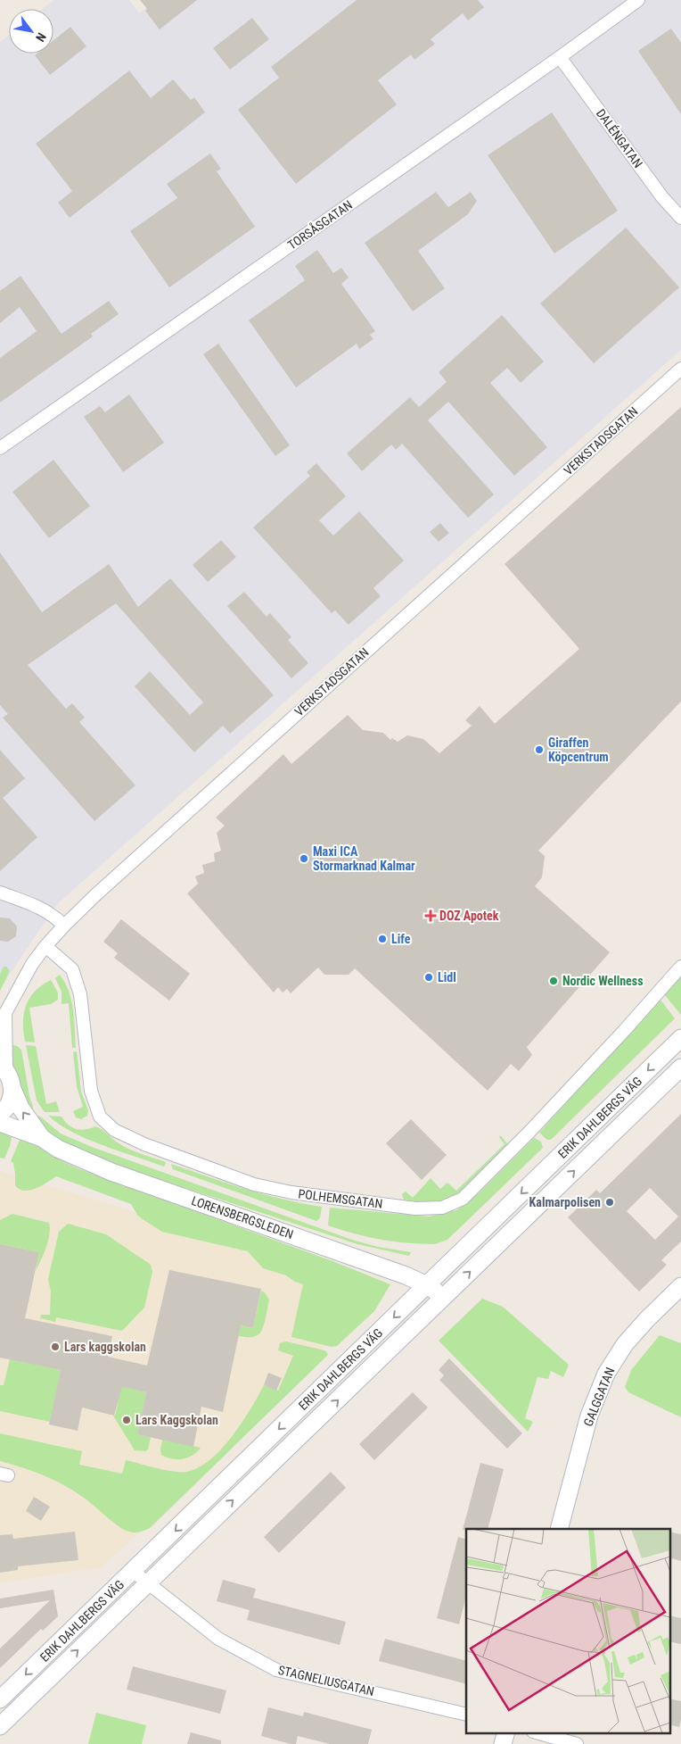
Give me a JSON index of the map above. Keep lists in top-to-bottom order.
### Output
{
  "streets": {
    "main road": ["ERIK DAHLBERGS VÄG", "LORENSBERGSLEDEN", "GALGGATAN"],
    "street": [
      "DALÉNGATAN",
      "TORSÅSGATAN",
      "VERKSTADSGATAN",
      "POLHEMSGATAN",
      "STAGNELIUSGATAN"
    ]
  },
  "crossings": [
    ["DALÉNGATAN", "TORSÅSGATAN"],
    ["VERKSTADSGATAN", "POLHEMSGATAN"],
    ["VERKSTADSGATAN", "LORENSBERGSLEDEN"],
    ["ERIK DAHLBERGS VÄG", "LORENSBERGSLEDEN"],
    ["ERIK DAHLBERGS VÄG", "STAGNELIUSGATAN"]
  ],
  "places": {
    "other": [
      "Giraffen Köpcentrum",
      "Maxi ICA Stormarknad Kalmar",
      "Life",
      "Lidl",
      "Nordic Wellness",
      "Kalmarpolisen",
      "Lars kaggskolan",
      "Lars Kaggskolan"
    ],
    "health": ["DOZ Apotek"]
  },
  "north": "bottom right"
}
